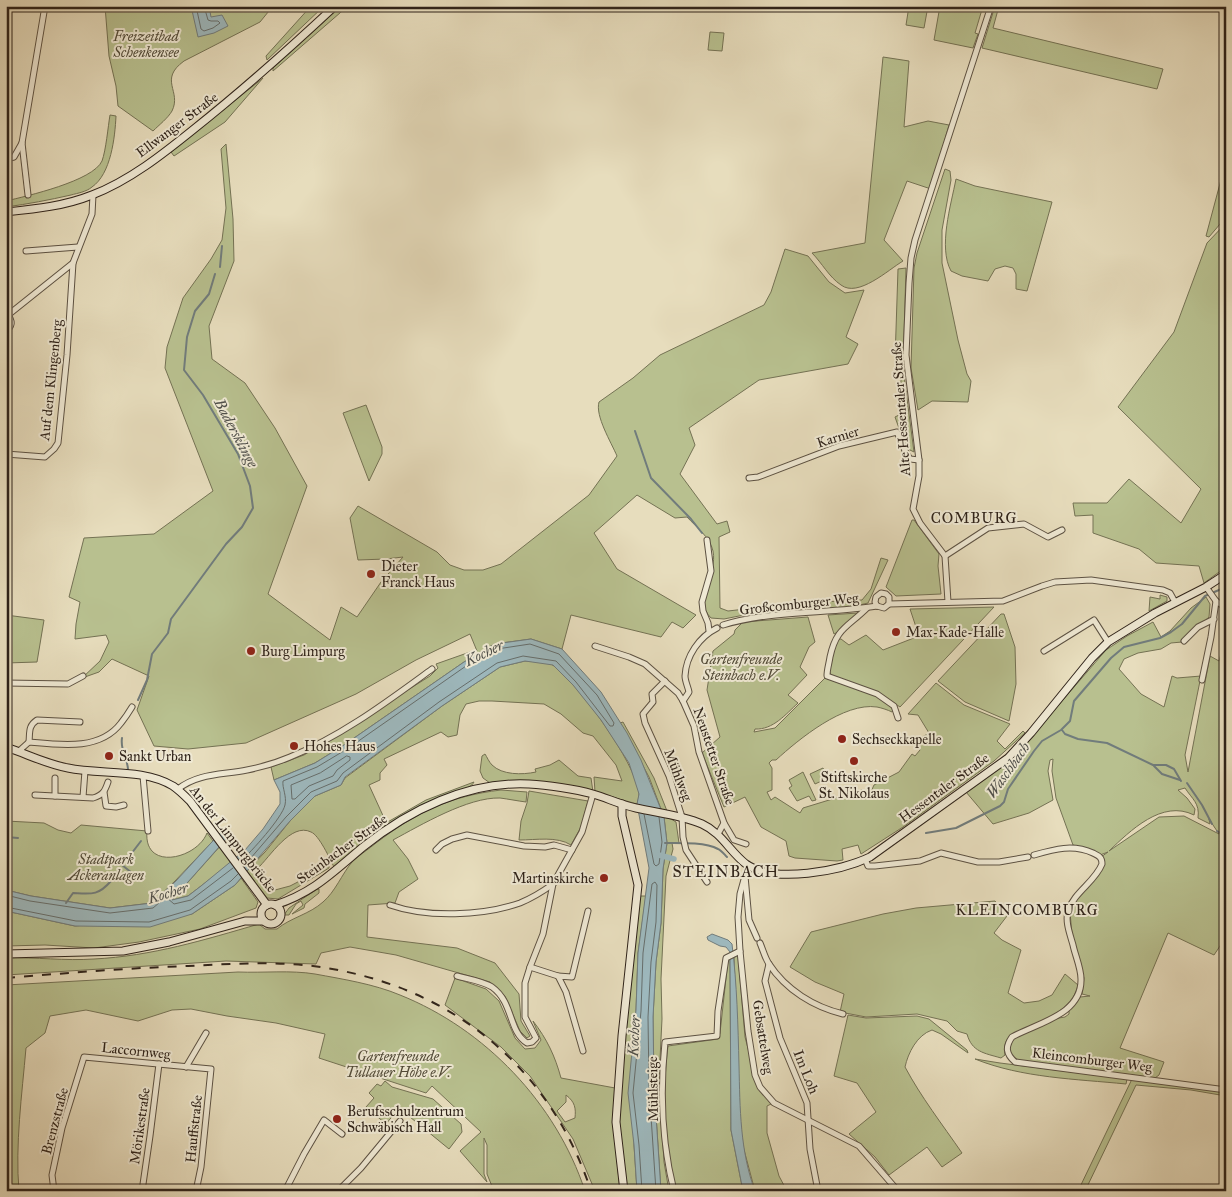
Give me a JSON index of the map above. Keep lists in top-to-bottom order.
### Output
{
  "streets": {
    "main road": [
      "Ellwanger Straße",
      "Hessentaler Straße",
      "An der Limpurgbrücke",
      "Steinbacher Straße"
    ],
    "street": [
      "Auf dem Klingenberg",
      "Alte Hessentaler Straße",
      "Karnier",
      "Großcomburger Weg",
      "Neustetter Straße",
      "Mühlweg",
      "Gebsattelweg",
      "Laccornweg",
      "Kleincomburger Weg",
      "Im Loh",
      "Mühlsteige",
      "Brenzstraße",
      "Mörikestraße",
      "Hauffstraße"
    ]
  },
  "crossings": [
    ["Alte Hessentaler Straße", "Karnier"],
    ["Großcomburger Weg", "Hessentaler Straße"],
    ["Neustetter Straße", "Mühlweg"],
    ["Neustetter Straße", "Hessentaler Straße"],
    ["Mühlweg", "Hessentaler Straße"],
    ["Hessentaler Straße", "Steinbacher Straße"],
    ["Hessentaler Straße", "Gebsattelweg"],
    ["An der Limpurgbrücke", "Steinbacher Straße"],
    ["Gebsattelweg", "Im Loh"],
    ["Gebsattelweg", "Mühlsteige"],
    ["Laccornweg", "Brenzstraße"],
    ["Laccornweg", "Mörikestraße"],
    ["Laccornweg", "Hauffstraße"]
  ],
  "districts": ["COMBURG", "STEINBACH", "KLEINCOMBURG"],
  "water": ["Badersklinge", "Kocher", "Waschbach"],
  "parks": [
    "Freizeitbad Schenkensee",
    "Gartenfreunde Steinbach e.V.",
    "Stadtpark Ackeranlagen",
    "Gartenfreunde Tullauer Höhe e.V."
  ],
  "places": [
    "Dieter Franck Haus",
    "Max-Kade-Halle",
    "Burg Limpurg",
    "Sechseckkapelle",
    "Hohes Haus",
    "Sankt Urban",
    "Stiftskirche St. Nikolaus",
    "Martinskirche",
    "Berufsschulzentrum Schwäbisch Hall"
  ]
}
